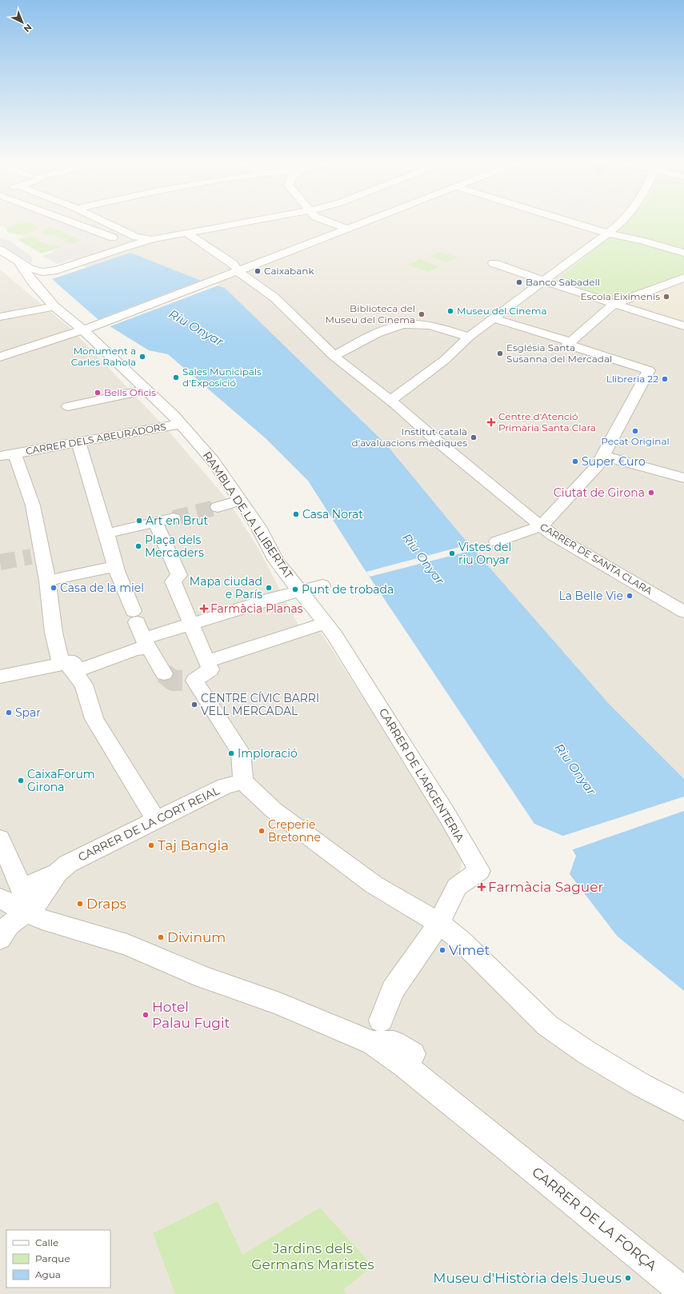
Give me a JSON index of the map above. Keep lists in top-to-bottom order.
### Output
{
  "streets": {
    "street": [
      "CARRER DELS ABEURADORS",
      "RAMBLA DE LA LLIBERTAT",
      "CARRER DE SANTA CLARA",
      "CARRER DE L'ARGENTERIA",
      "CARRER DE LA CORT REIAL",
      "CARRER DE LA FORÇA"
    ]
  },
  "crossings": [
    ["CARRER DELS ABEURADORS", "RAMBLA DE LA LLIBERTAT"],
    ["RAMBLA DE LA LLIBERTAT", "CARRER DE L'ARGENTERIA"]
  ],
  "water": ["Riu Onyar"],
  "parks": ["Jardins dels Germans Maristes"],
  "places": {
    "other": [
      "Caixabank",
      "Banco Sabadell",
      "Escola Eiximenis",
      "Museu del Cinema",
      "Biblioteca del Museu del Cinema",
      "Església Santa Susanna del Mercadal",
      "Monument a Carles Rahola",
      "Sales Municipals d'Exposició",
      "Llibreria 22",
      "Bells Oficis",
      "Pecat Original",
      "Institut català d'avaluacions mèdiques",
      "Super €uro",
      "Ciutat de Girona",
      "Casa Norat",
      "Art en Brut",
      "Plaça dels Mercaders",
      "Vistes del riu Onyar",
      "Casa de la miel",
      "Mapa ciudad e París",
      "Punt de trobada",
      "La Belle Vie",
      "CENTRE CÍVIC BARRI VELL MERCADAL",
      "Spar",
      "Imploració",
      "CaixaForum Girona",
      "Creperie Bretonne",
      "Taj Bangla",
      "Draps",
      "Divinum",
      "Vimet",
      "Hotel Palau Fugit",
      "Museu d'Història dels Jueus"
    ],
    "health": ["Centre d'Atenció Primària Santa Clara", "Farmàcia Planas", "Farmàcia Saguer"]
  },
  "legend": ["Calle", "Parque", "Agua"],
  "north": "bottom right"
}
